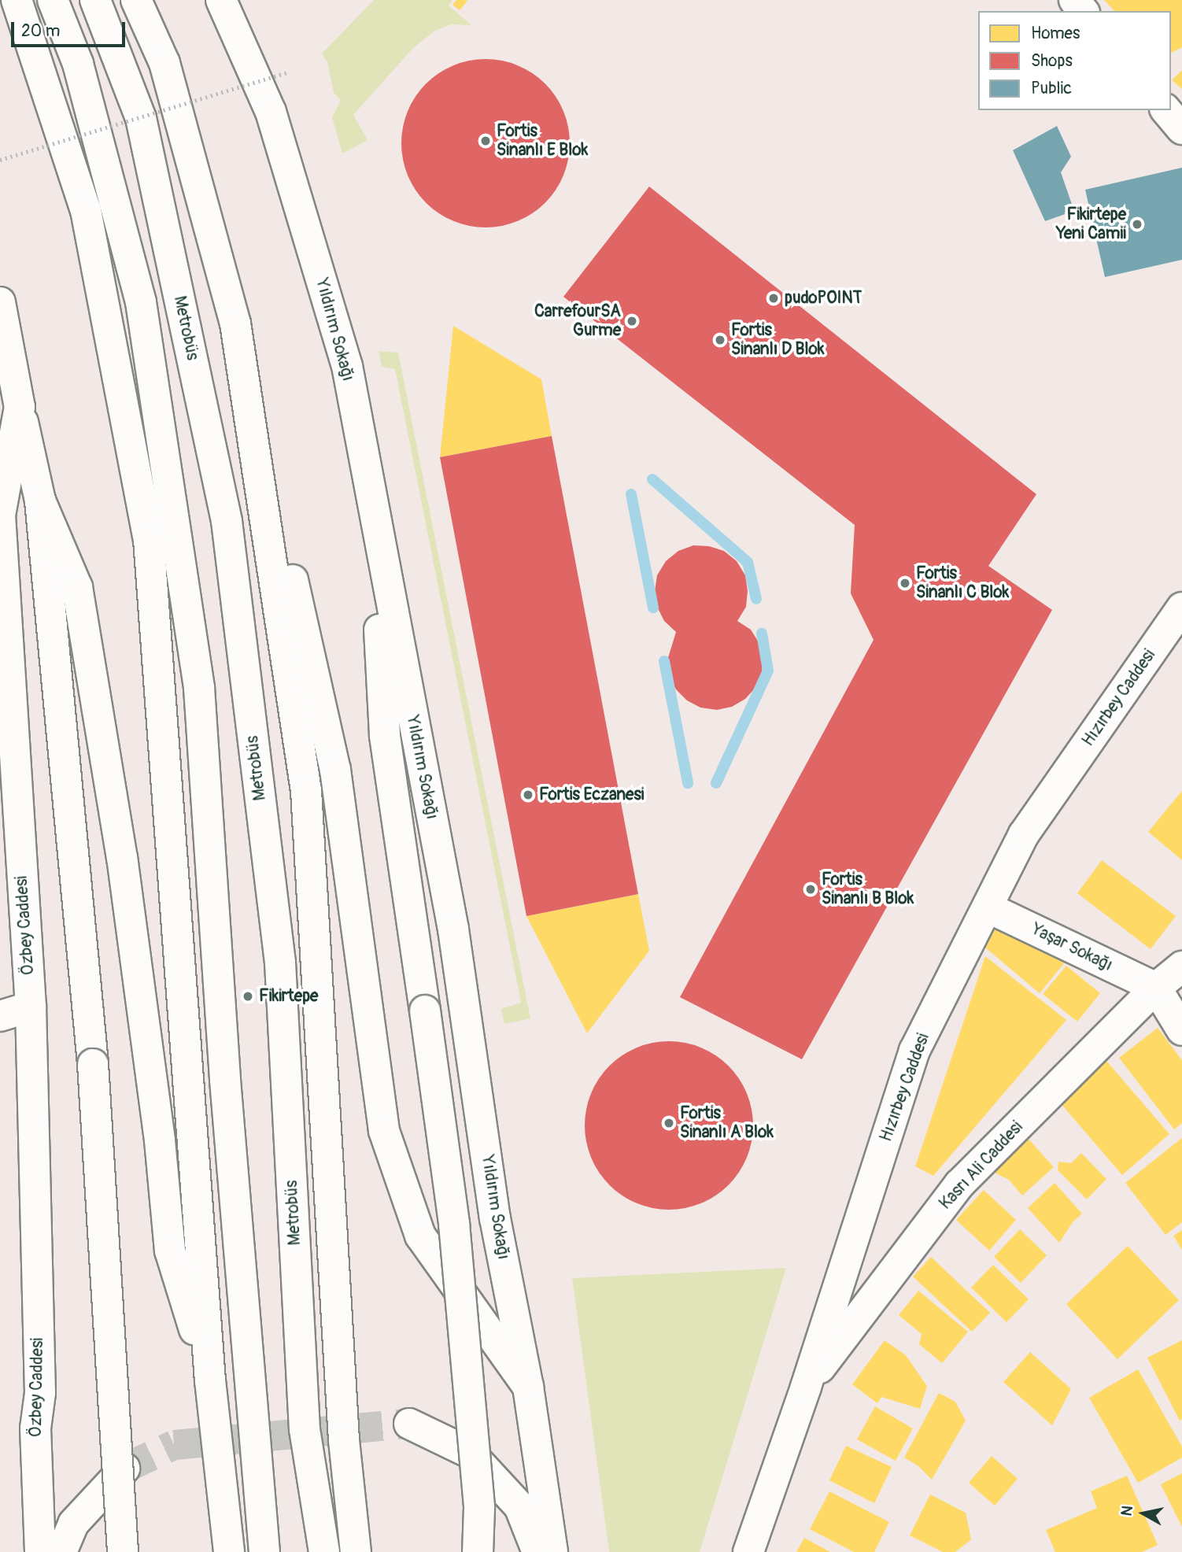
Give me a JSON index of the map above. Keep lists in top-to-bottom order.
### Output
{
  "streets": {
    "main road": [
      "Metrobüs",
      "Yıldırım Sokağı",
      "Hızırbey Caddesi",
      "Özbey Caddesi",
      "Yaşar Sokağı",
      "Kasrı Ali Caddesi"
    ]
  },
  "crossings": [
    ["Hızırbey Caddesi", "Yaşar Sokağı"],
    ["Hızırbey Caddesi", "Kasrı Ali Caddesi"],
    ["Yaşar Sokağı", "Kasrı Ali Caddesi"]
  ],
  "places": [
    "Fortis Sinanlı E Blok",
    "Fikirtepe Yeni Camii",
    "pudoPOINT",
    "CarrefourSA Gurme",
    "Fortis Sinanlı D Blok",
    "Fortis Sinanlı C Blok",
    "Fortis Eczanesi",
    "Fortis Sinanlı B Blok",
    "Fikirtepe",
    "Fortis Sinanlı A Blok"
  ],
  "legend": ["Homes", "Shops", "Public"],
  "scale_bar": "20 m",
  "north": "left"
}
